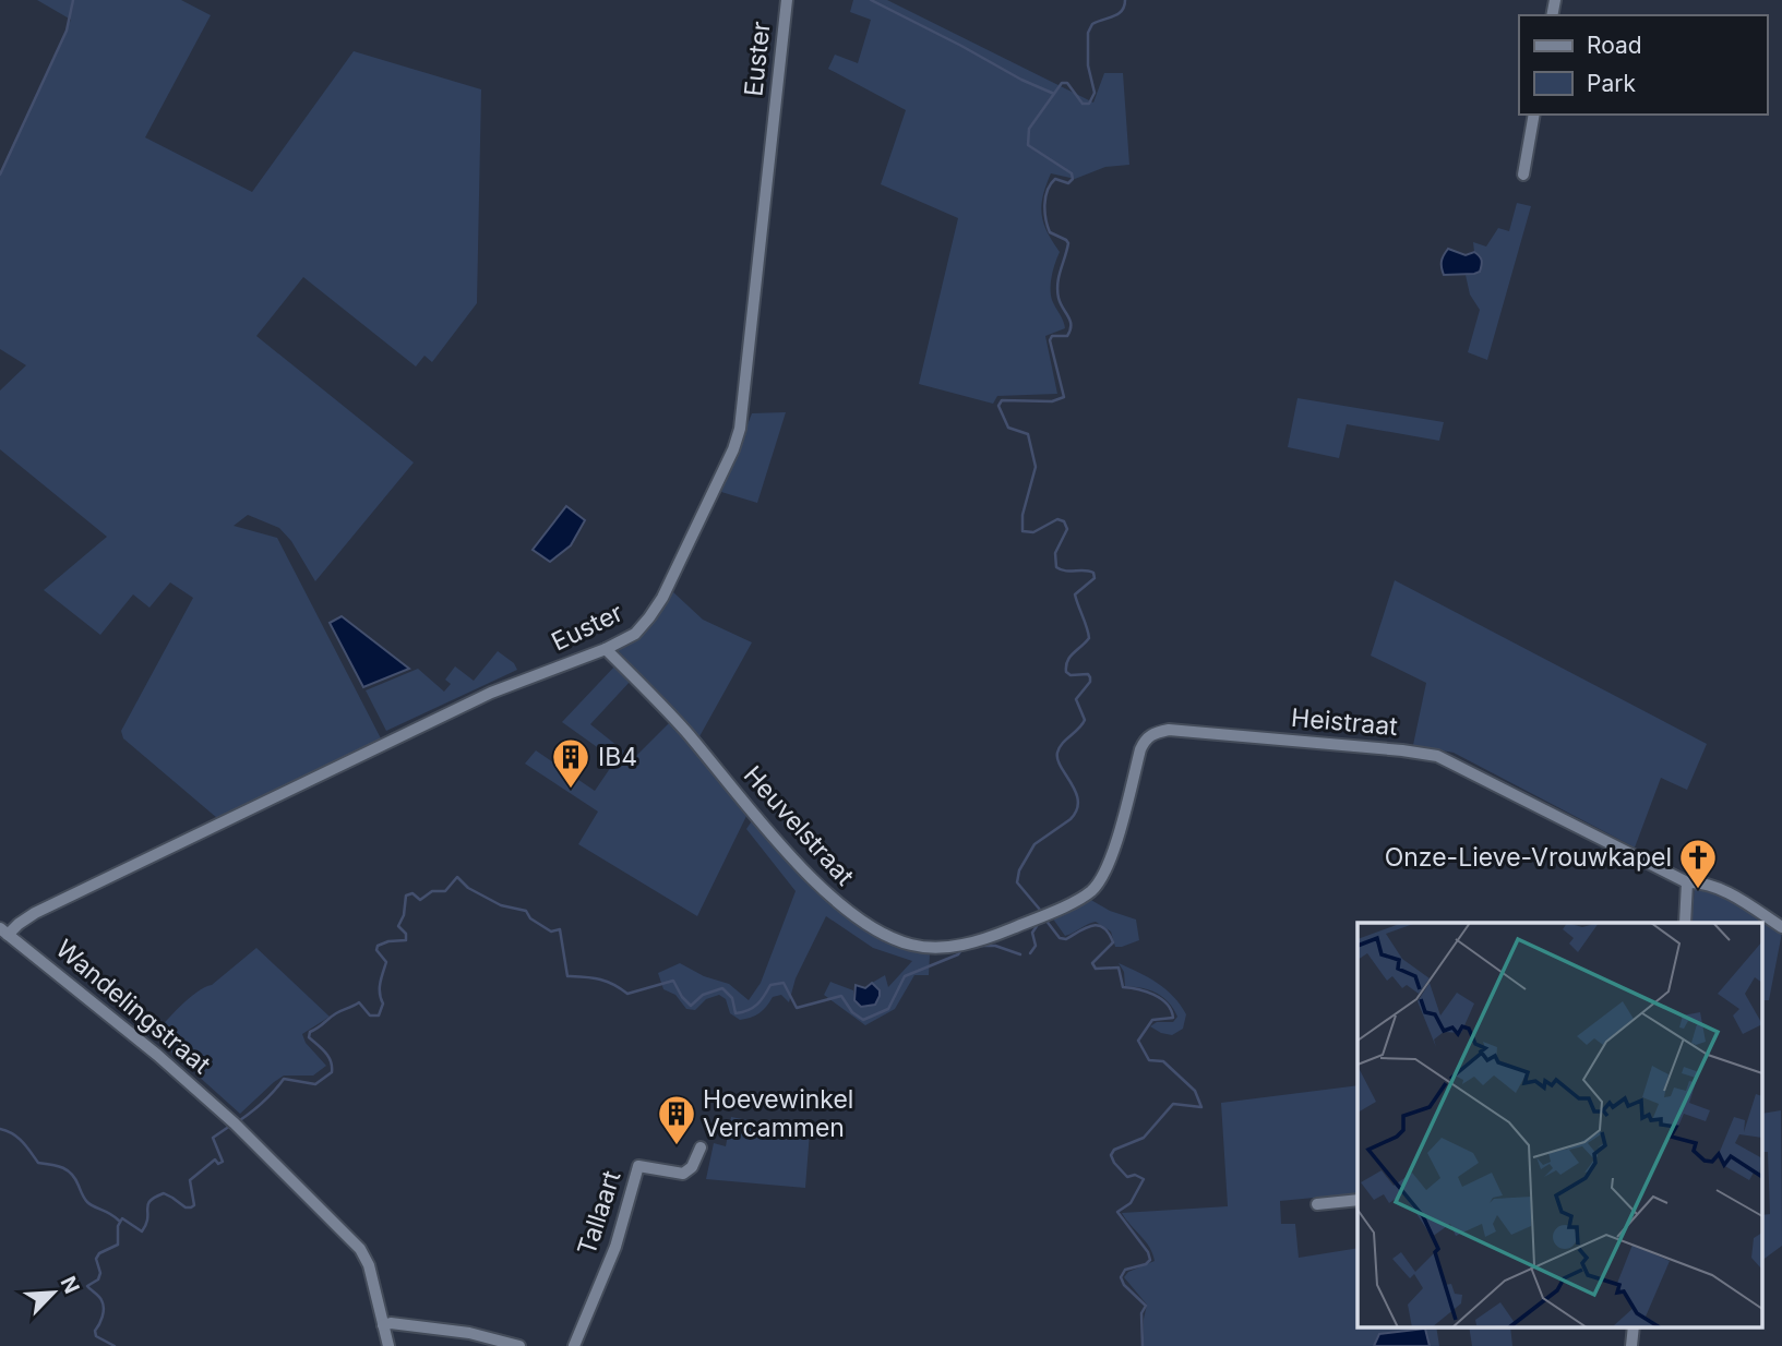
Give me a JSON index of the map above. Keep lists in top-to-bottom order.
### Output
{
  "streets": {
    "street": [
      "Euster",
      "Heistraat",
      "Heuvelstraat",
      "Wandelingstraat",
      "Tallaart"
    ]
  },
  "crossings": [
    ["Euster", "Heuvelstraat"],
    ["Euster", "Wandelingstraat"],
    ["Heistraat", "Heuvelstraat"]
  ],
  "places": {
    "building": ["IB4", "Hoevewinkel Vercammen"],
    "church": ["Onze-Lieve-Vrouwkapel"]
  },
  "legend": ["Road", "Park"],
  "north": "top right"
}
